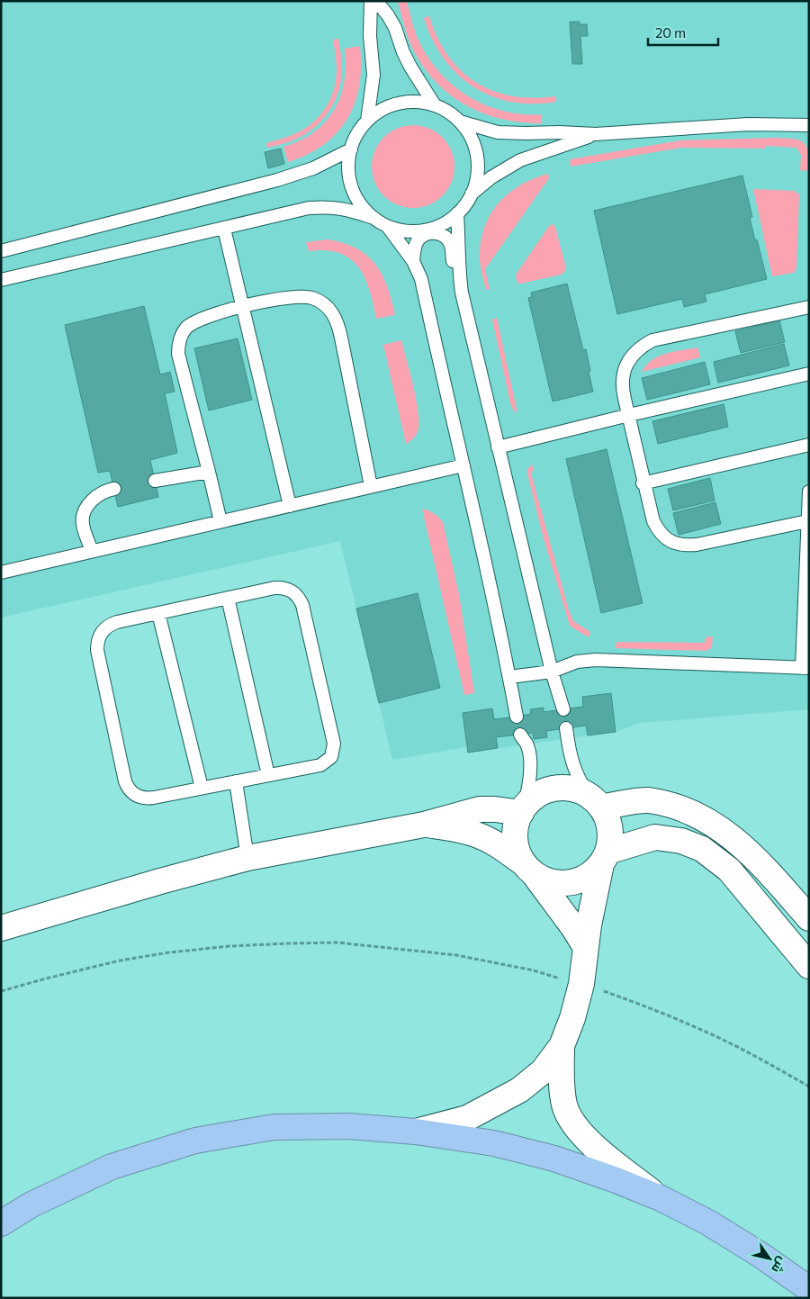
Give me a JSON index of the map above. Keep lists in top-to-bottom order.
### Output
{
  "scale_bar": "20 m",
  "north": "bottom right"
}
